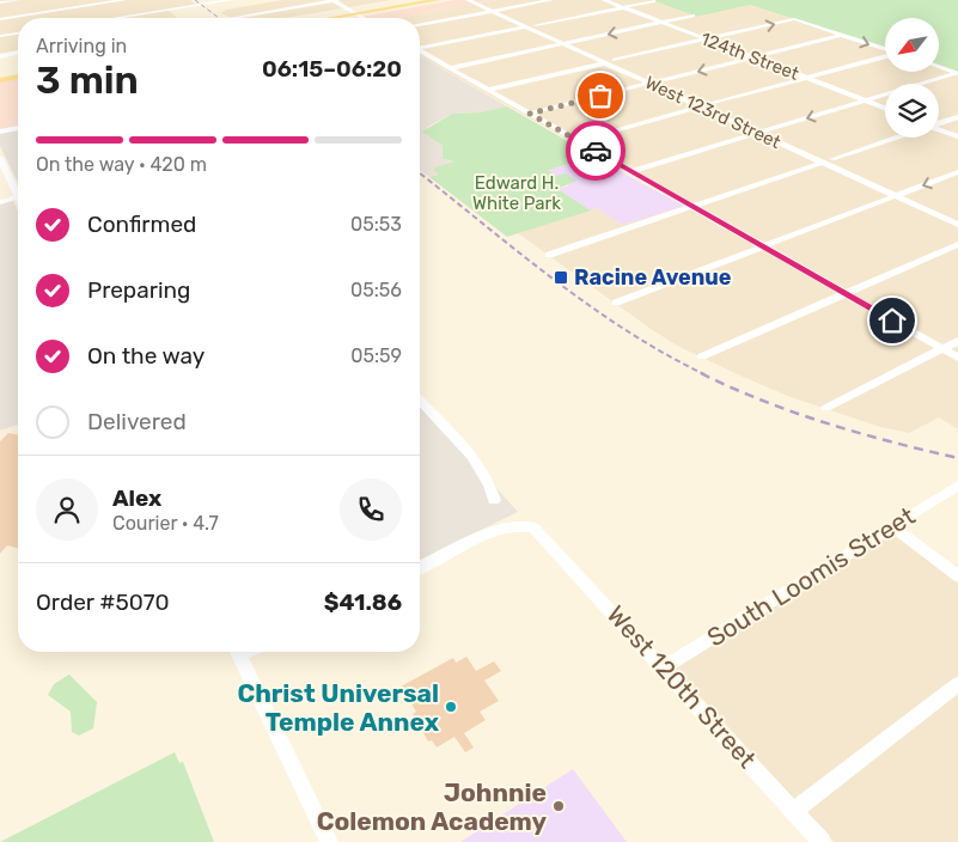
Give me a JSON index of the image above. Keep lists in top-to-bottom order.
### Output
{
  "streets": {
    "street": [
      "124th Street",
      "West 123rd Street",
      "South Loomis Street",
      "West 120th Street"
    ]
  },
  "crossings": [
    ["South Loomis Street", "West 120th Street"]
  ],
  "parks": ["Edward H. White Park"],
  "places": {
    "transit": ["Racine Avenue"],
    "other": ["Christ Universal Temple Annex", "Johnnie Colemon Academy"]
  },
  "north": "bottom left",
  "page": {
    "heading": ["3 min", "Arriving in", "06:15–06:20"],
    "panel": [
      "Alex",
      "Courier · 4.7",
      "Order #5070",
      "$41.86"
    ],
    "bar": "On the way · 420 m",
    "list": [
      ["Confirmed", "05:53"],
      ["Preparing", "05:56"],
      ["On the way", "05:59"],
      "Delivered"
    ]
  }
}
